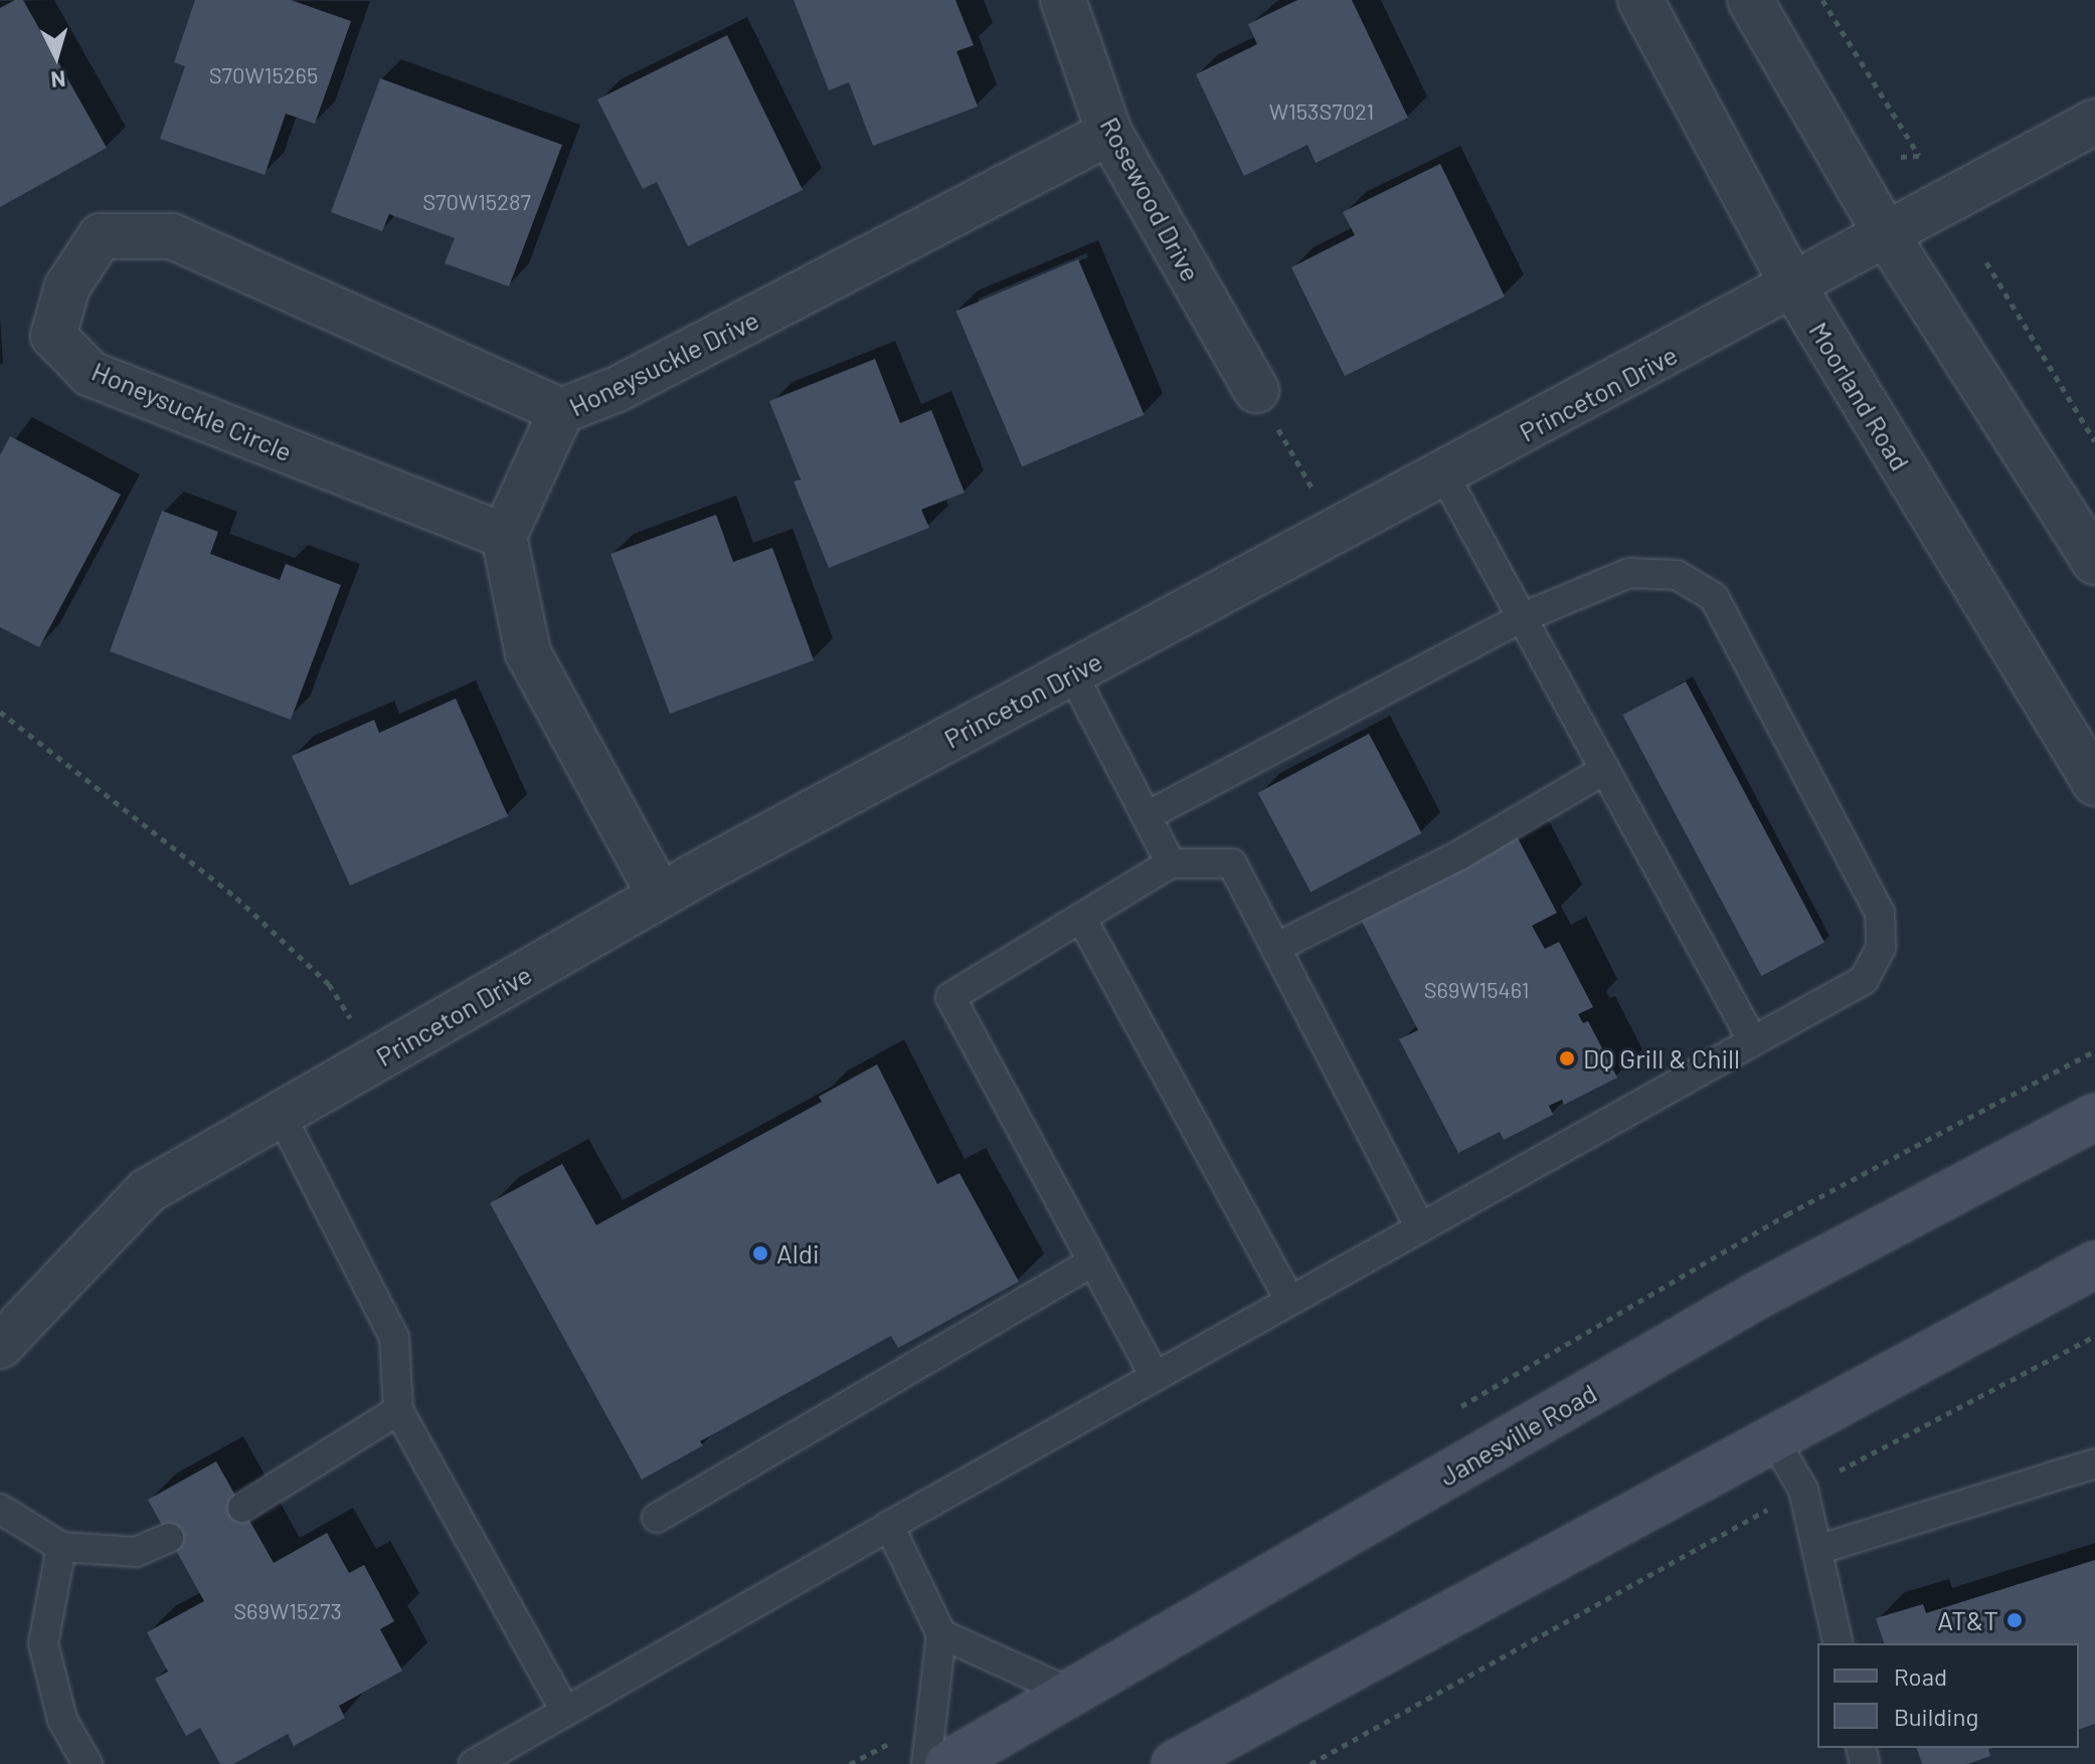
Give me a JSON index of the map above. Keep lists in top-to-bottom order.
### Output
{
  "streets": {
    "main road": ["Janesville Road"],
    "street": [
      "Rosewood Drive",
      "Honeysuckle Drive",
      "Princeton Drive",
      "Moorland Road",
      "Honeysuckle Circle"
    ]
  },
  "crossings": [
    ["Rosewood Drive", "Honeysuckle Drive"],
    ["Honeysuckle Drive", "Honeysuckle Circle"],
    ["Princeton Drive", "Moorland Road"]
  ],
  "places": ["DQ Grill & Chill", "Aldi", "AT&T"],
  "house_numbers": [
    "S70W15265",
    "W153S7021",
    "S70W15287",
    "S69W15461",
    "S69W15273"
  ],
  "legend": ["Road", "Building"],
  "north": "bottom"
}
